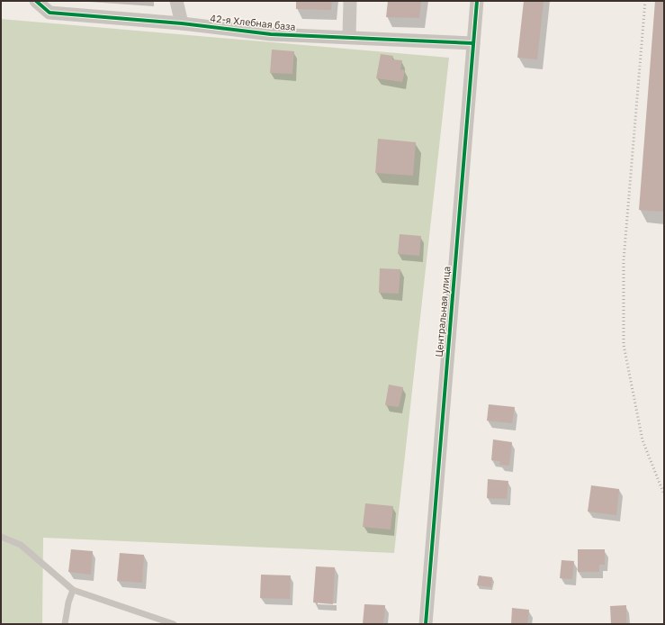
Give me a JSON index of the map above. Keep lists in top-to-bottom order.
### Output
{
  "streets": {
    "street": ["42-я Хлебная база", "Центральная улица"]
  },
  "crossings": [
    ["42-я Хлебная база", "Центральная улица"]
  ]
}
